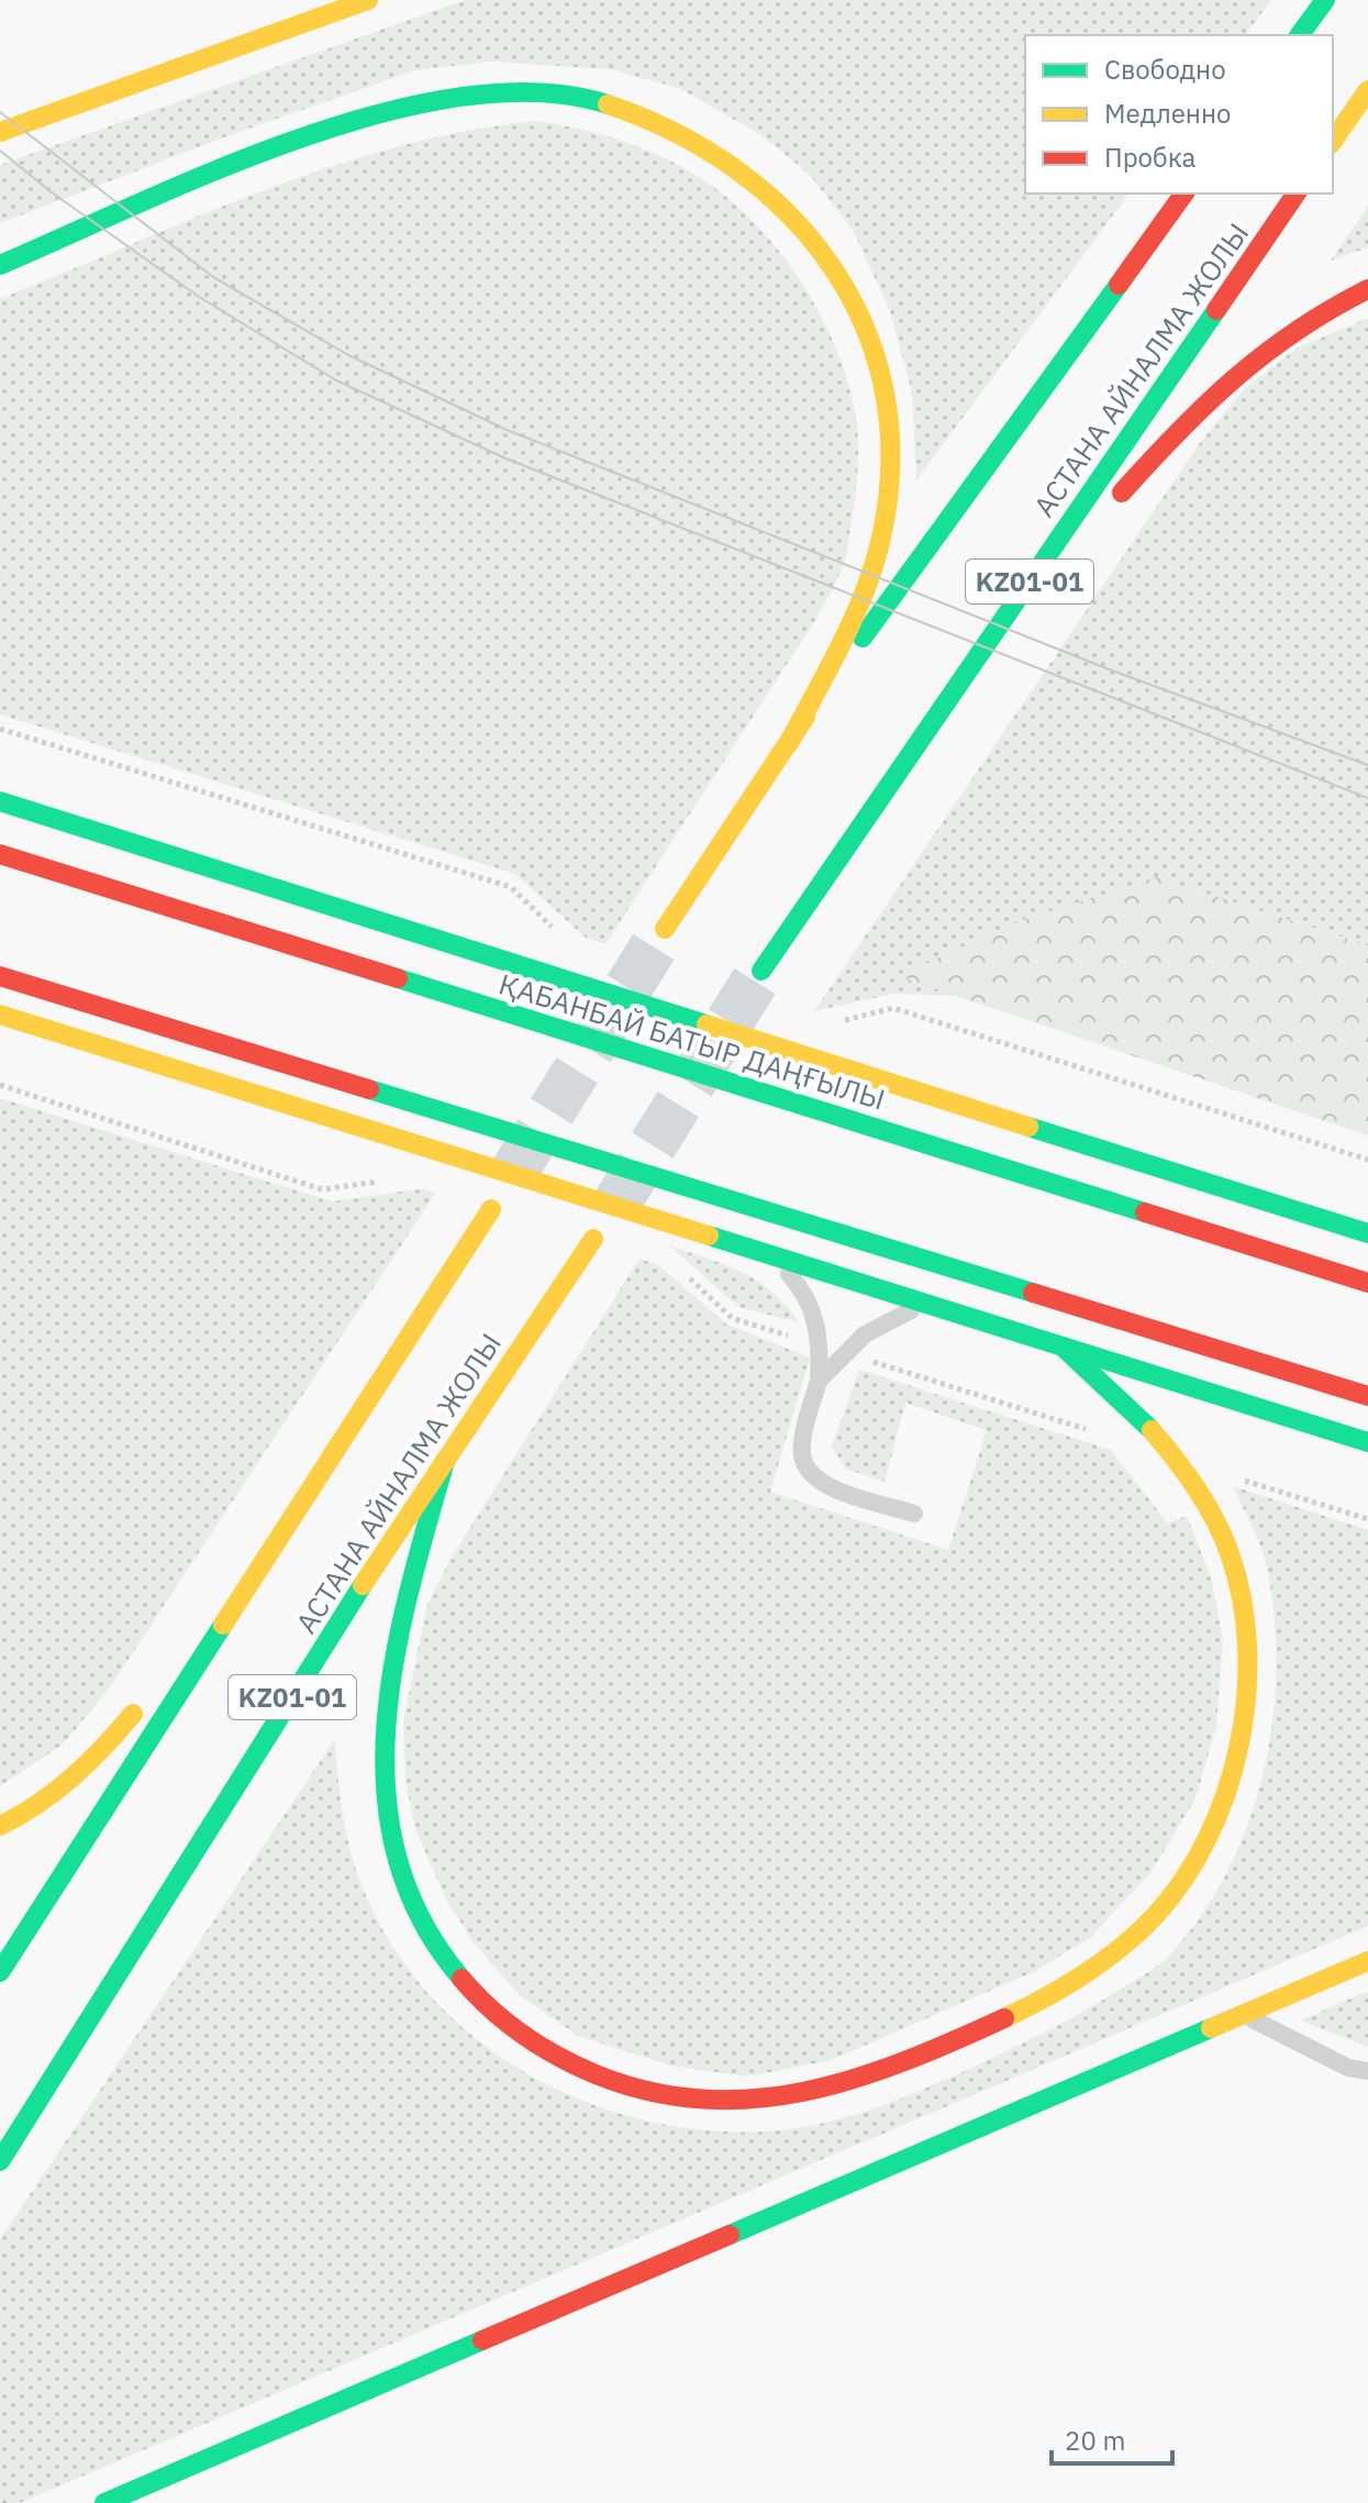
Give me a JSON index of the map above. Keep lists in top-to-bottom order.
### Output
{
  "streets": {
    "main road": ["АСТАНА АЙНАЛМА ЖОЛЫ", "KZ01-01", "ҚАБАНБАЙ БАТЫР ДАҢҒЫЛЫ"]
  },
  "legend": ["Свободно", "Медленно", "Пробка"],
  "scale_bar": "20 m"
}
